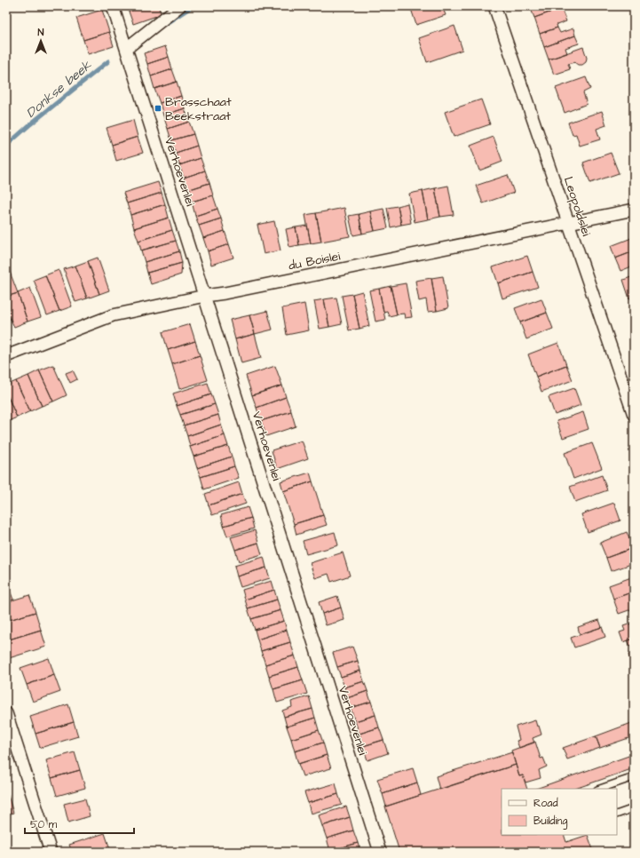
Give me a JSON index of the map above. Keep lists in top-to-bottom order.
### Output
{
  "streets": {
    "street": ["Verhoevenlei", "Leopoldslei", "du Boislei"]
  },
  "crossings": [
    ["Verhoevenlei", "du Boislei"],
    ["Leopoldslei", "du Boislei"]
  ],
  "water": ["Donkse beek"],
  "places": {
    "transit": ["Brasschaat Beekstraat"]
  },
  "legend": ["Road", "Building"],
  "scale_bar": "50 m",
  "north": "top"
}
